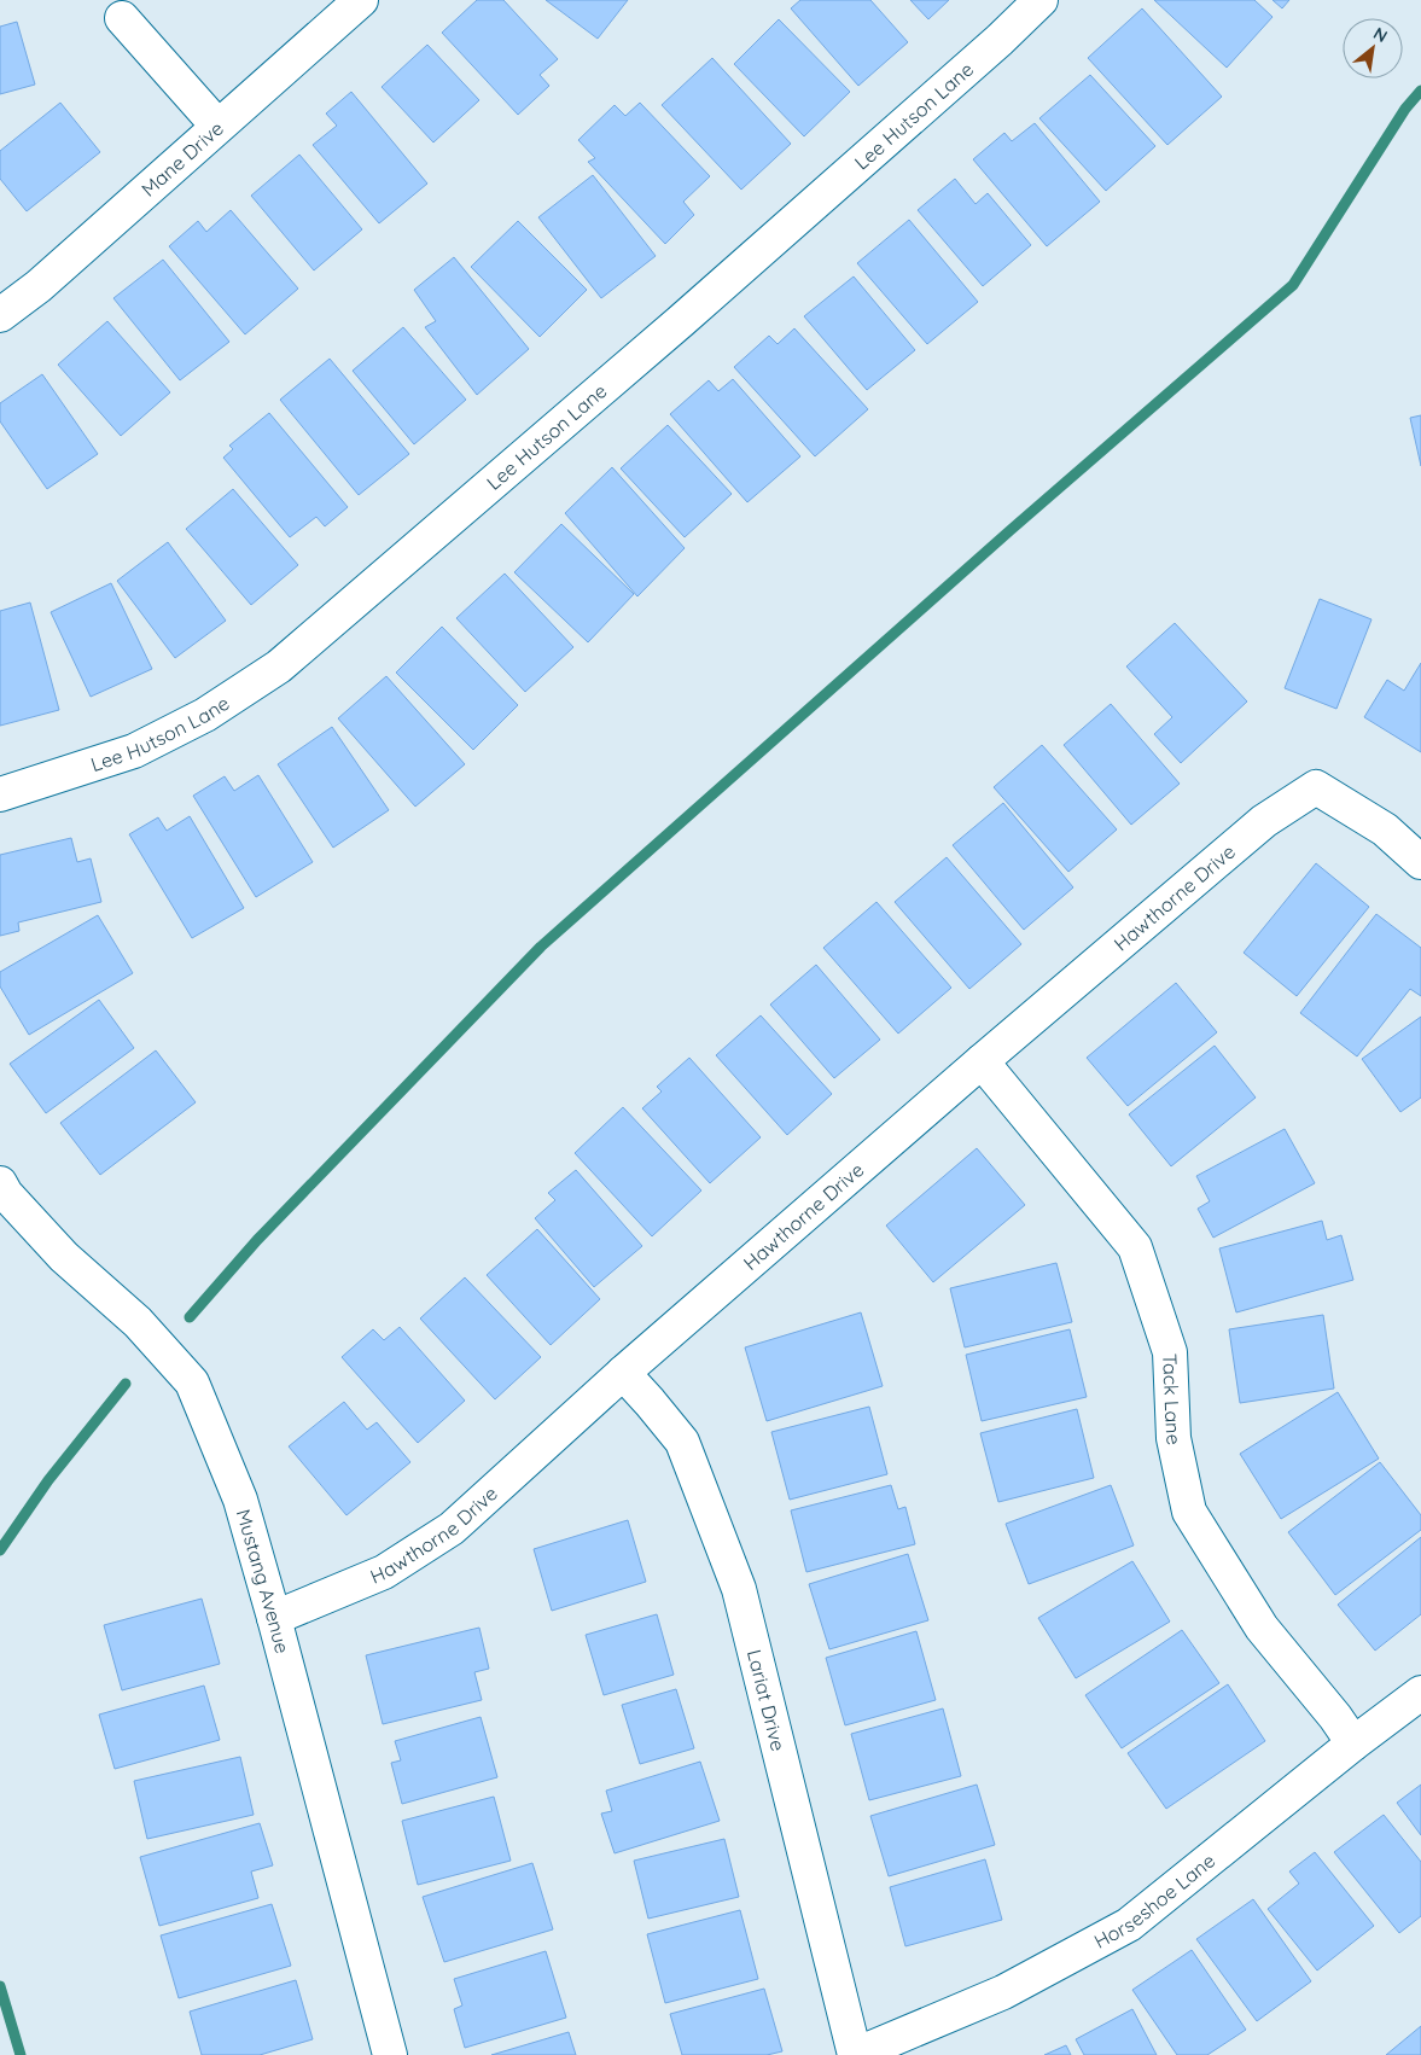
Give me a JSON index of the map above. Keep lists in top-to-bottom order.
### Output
{
  "streets": {
    "street": [
      "Lee Hutson Lane",
      "Mane Drive",
      "Hawthorne Drive",
      "Tack Lane",
      "Mustang Avenue",
      "Lariat Drive",
      "Horseshoe Lane"
    ]
  },
  "crossings": [
    ["Hawthorne Drive", "Tack Lane"],
    ["Hawthorne Drive", "Mustang Avenue"],
    ["Hawthorne Drive", "Lariat Drive"],
    ["Tack Lane", "Horseshoe Lane"],
    ["Lariat Drive", "Horseshoe Lane"]
  ],
  "north": "top right"
}
